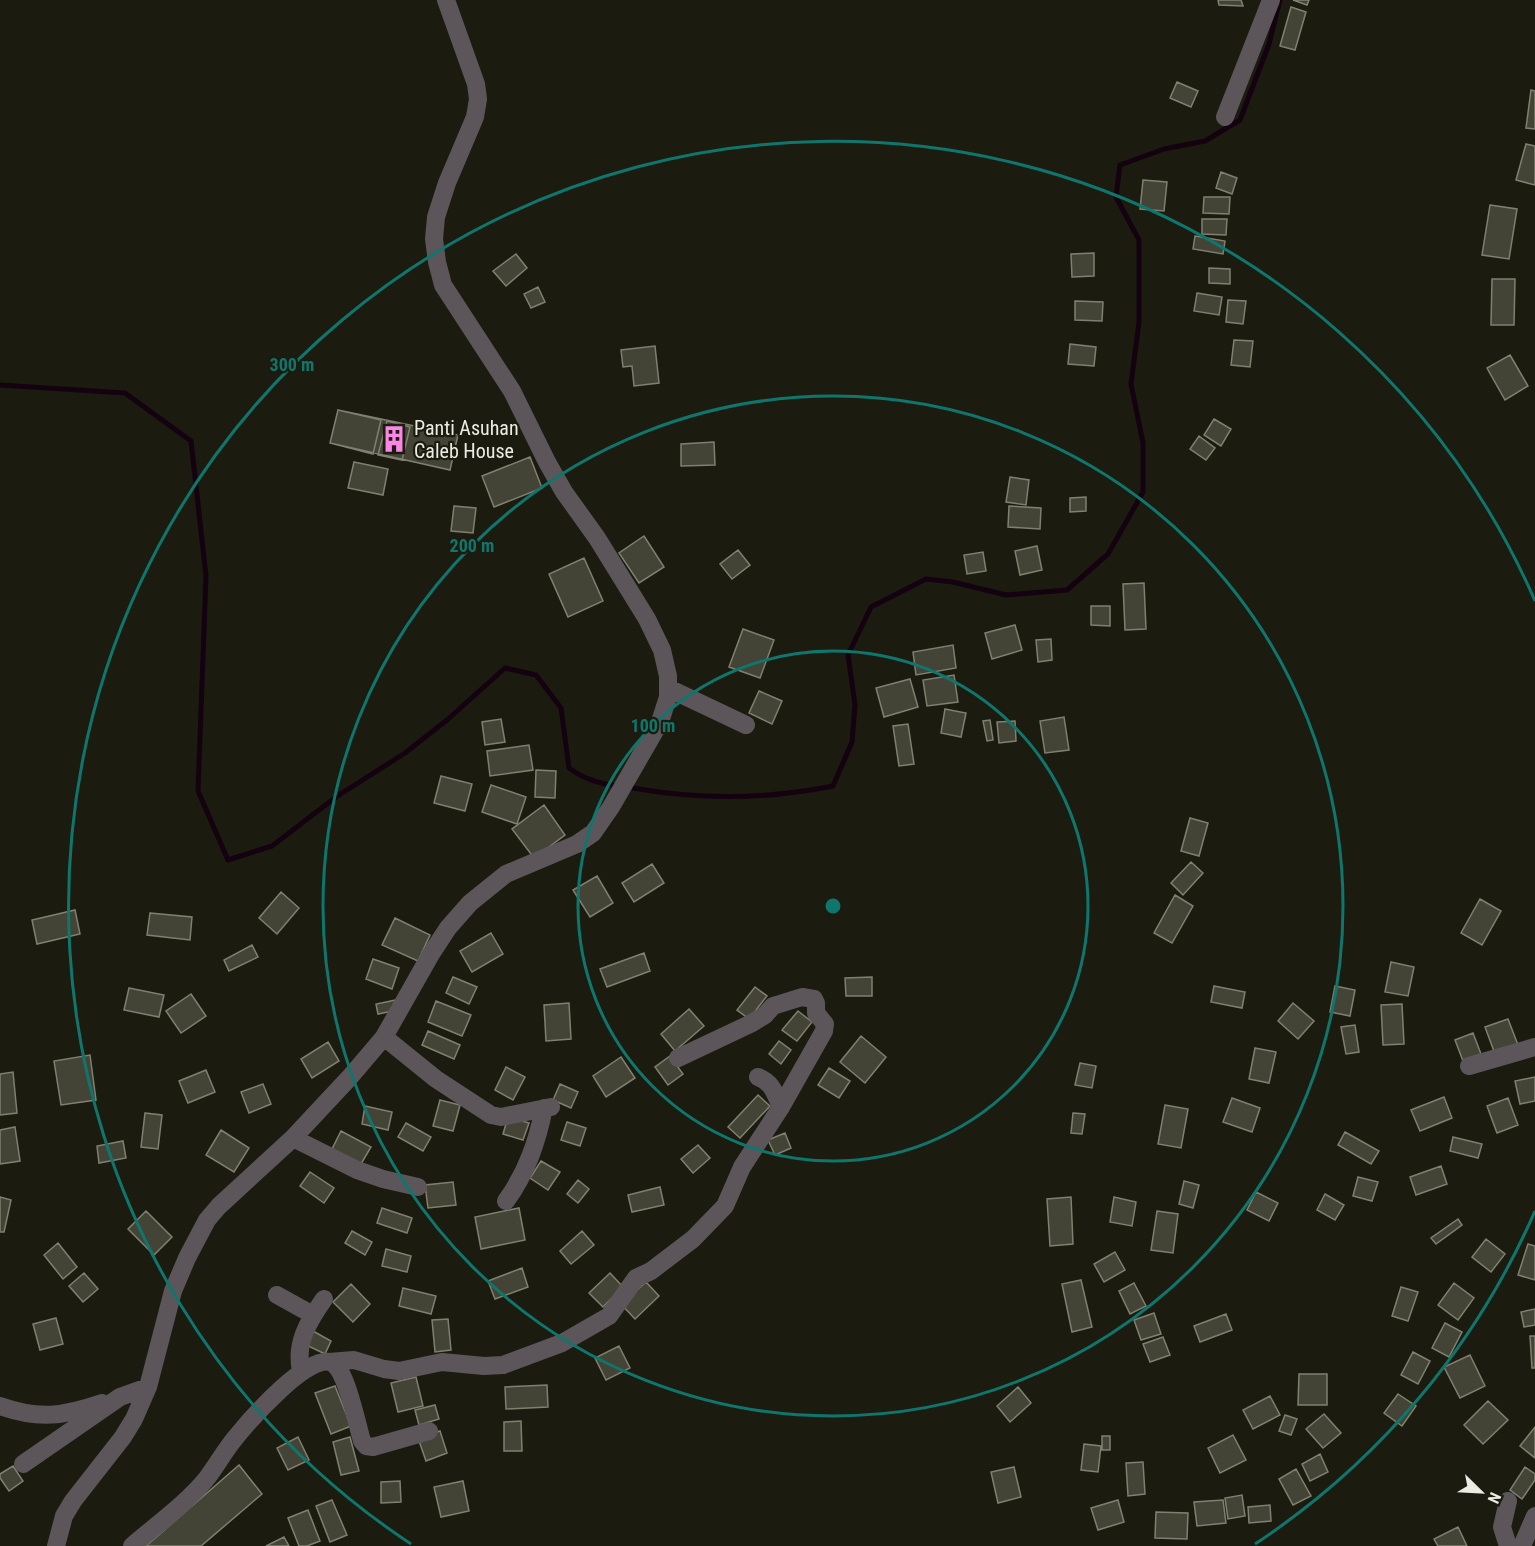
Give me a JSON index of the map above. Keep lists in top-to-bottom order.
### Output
{
  "places": {
    "building": ["Panti Asuhan Caleb House"]
  },
  "north": "bottom right",
  "rings": ["300 m", "200 m", "100 m"]
}
